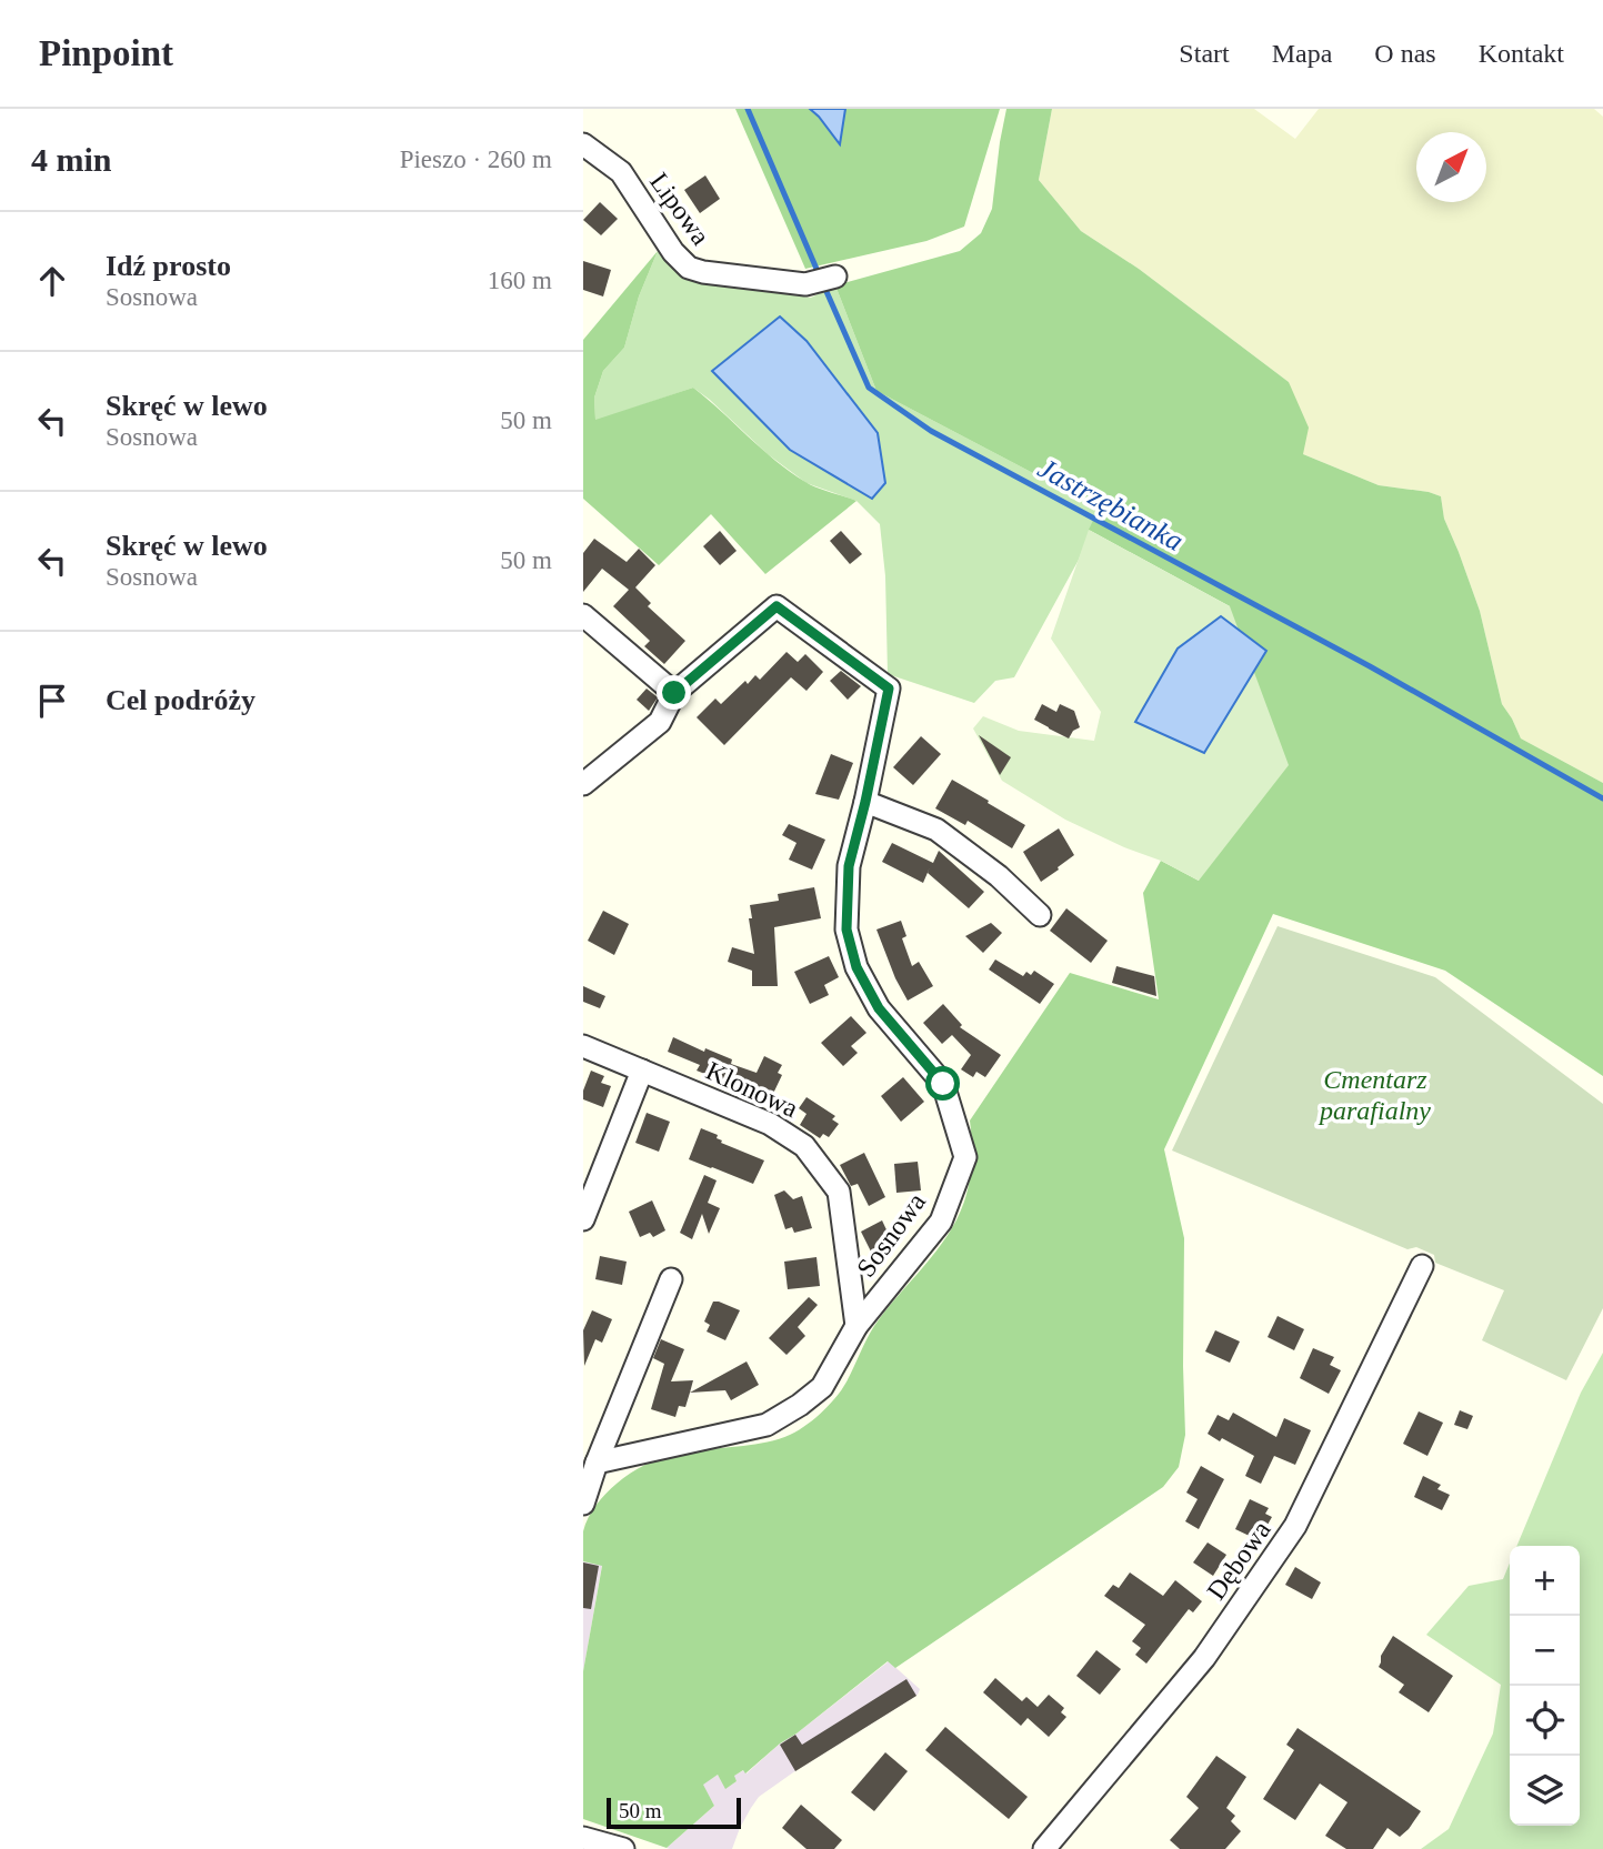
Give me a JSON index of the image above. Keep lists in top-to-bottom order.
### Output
{
  "streets": {
    "street": [
      "Lipowa",
      "Klonowa",
      "Sosnowa",
      "Dębowa"
    ]
  },
  "crossings": [
    ["Klonowa", "Sosnowa"]
  ],
  "water": ["Jastrzębianka"],
  "parks": ["Cmentarz parafialny"],
  "scale_bar": "50 m",
  "north": "top right",
  "page": {
    "header": "Pinpoint",
    "nav": [
      "Start",
      "Mapa",
      "O nas",
      "Kontakt"
    ],
    "heading": ["4 min", "Pieszo · 260 m"],
    "list": [
      ["Idź prosto", "Sosnowa", "160 m"],
      ["Skręć w lewo", "Sosnowa", "50 m"],
      ["Skręć w lewo", "Sosnowa", "50 m"],
      "Cel podróży"
    ],
    "map_buttons": ["+", "−"],
    "scale": "50 m"
  }
}
